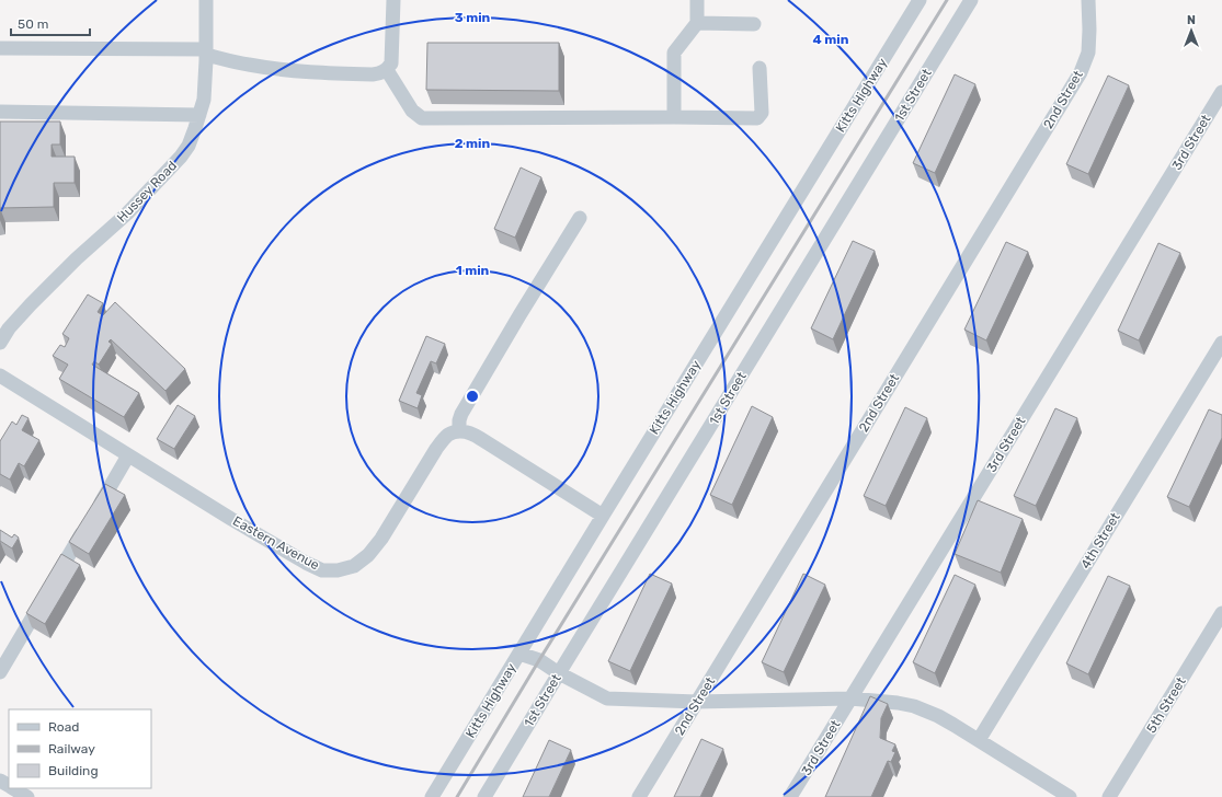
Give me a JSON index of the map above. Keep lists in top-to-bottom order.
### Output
{
  "streets": {
    "street": [
      "Kitts Highway",
      "1st Street",
      "2nd Street",
      "3rd Street",
      "Hussey Road",
      "4th Street",
      "Eastern Avenue",
      "5th Street"
    ]
  },
  "legend": ["Road", "Railway", "Building"],
  "scale_bar": "50 m",
  "north": "top",
  "rings": [
    "3 min",
    "4 min",
    "2 min",
    "1 min"
  ]
}
